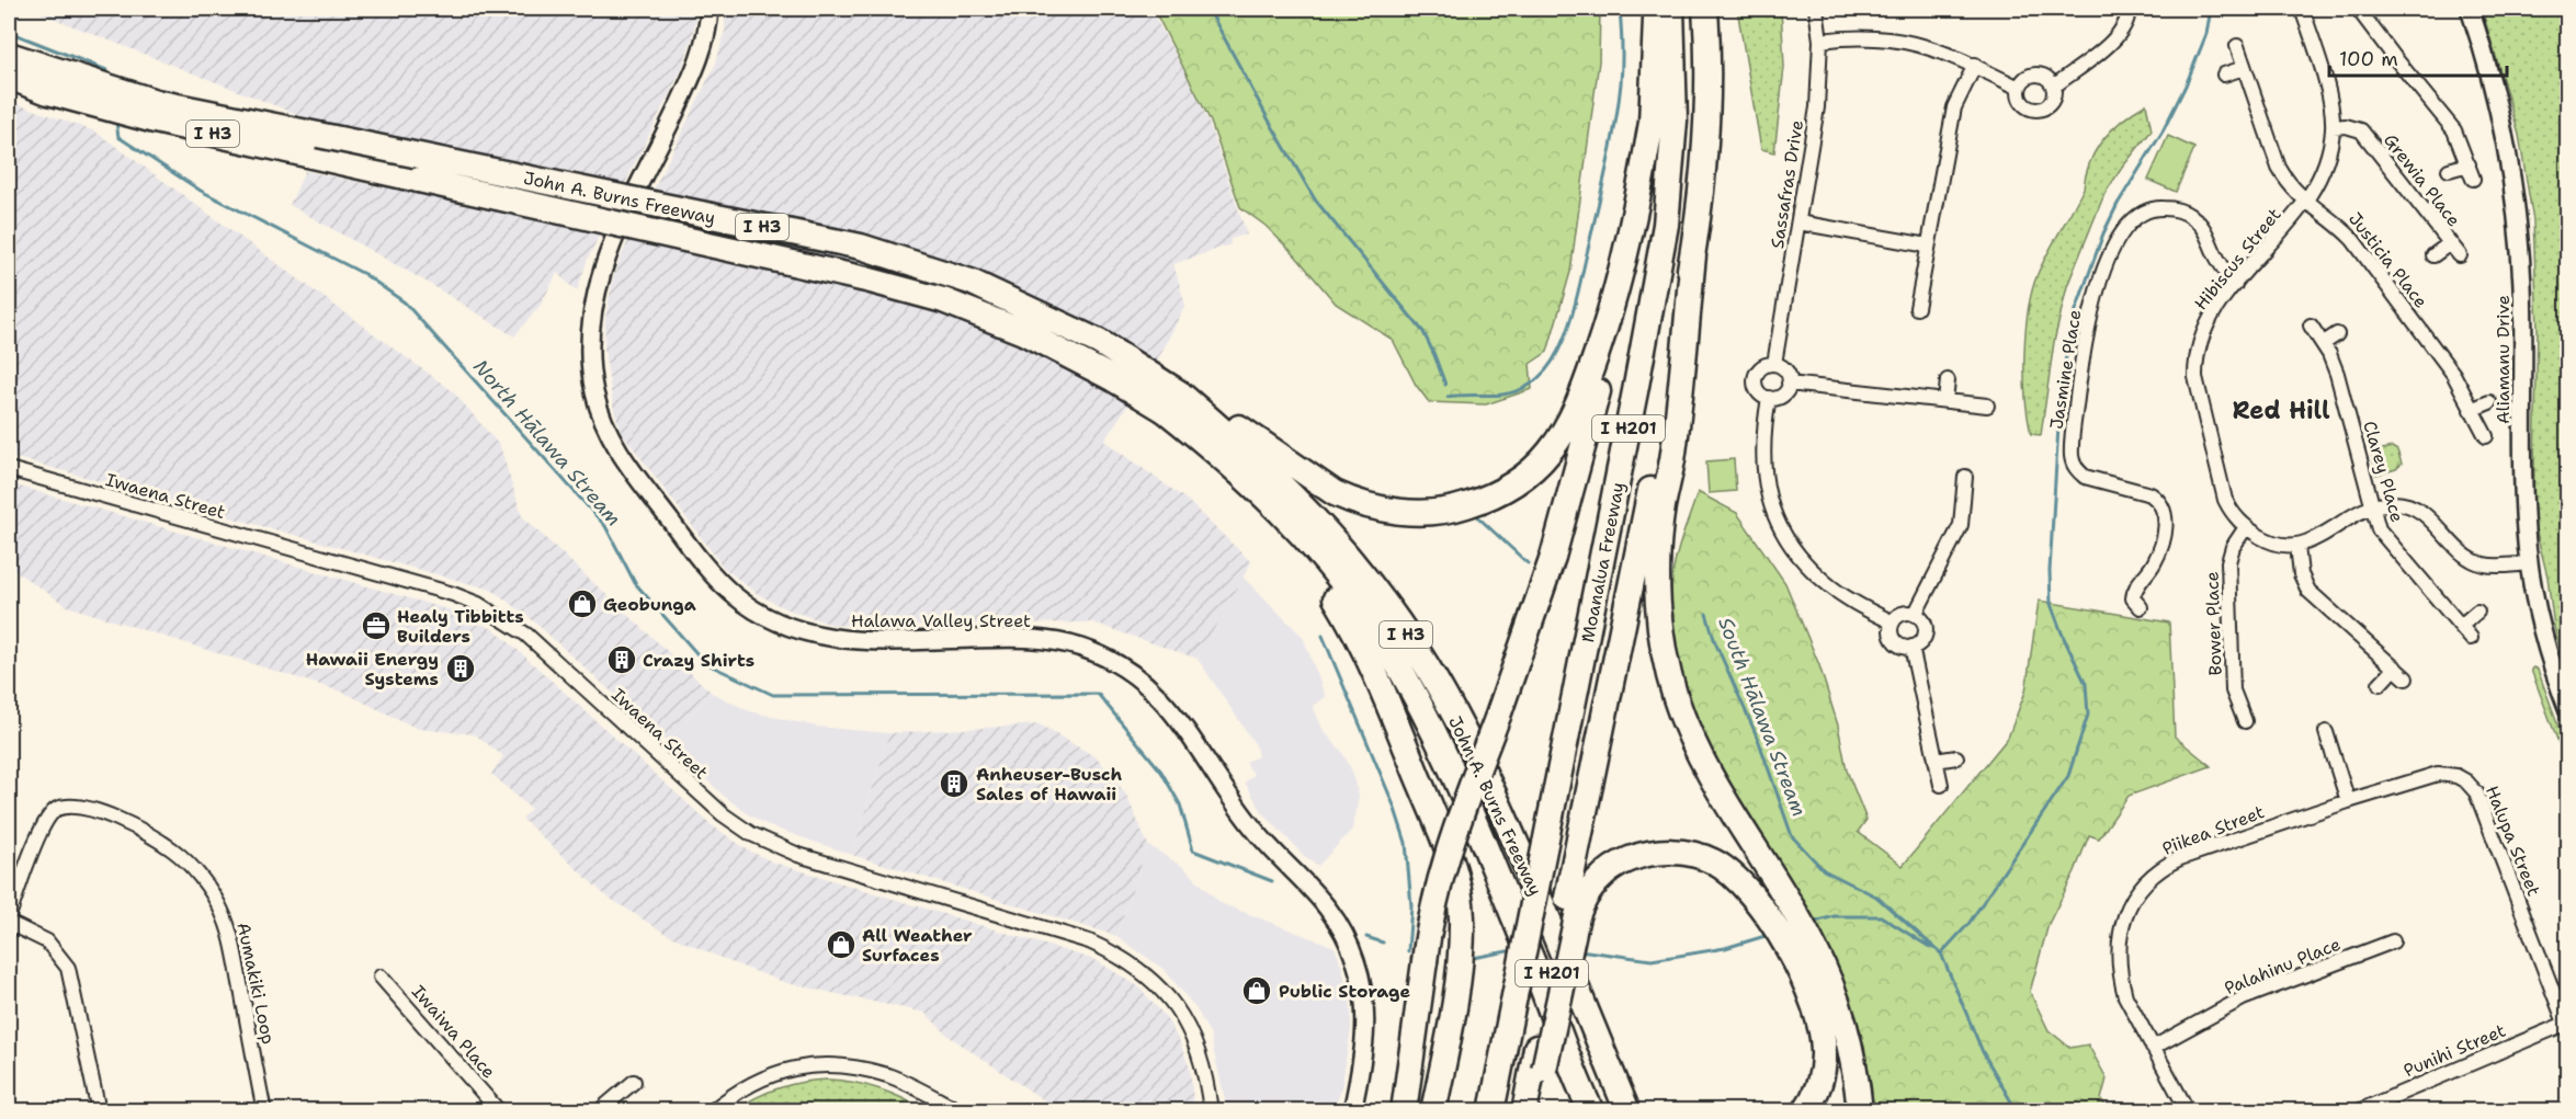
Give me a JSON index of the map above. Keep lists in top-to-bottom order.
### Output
{
  "streets": {
    "highway": [
      "I H3",
      "John A. Burns Freeway",
      "I H201",
      "Moanalua Freeway"
    ],
    "street": [
      "Grewia Place",
      "Sassafras Drive",
      "Hibiscus Street",
      "Justicia Place",
      "Aliamanu Drive",
      "Jasmine Place",
      "Clarey Place",
      "Iwaena Street",
      "Halawa Valley Street",
      "Bower Place",
      "Piikea Street",
      "Halupa Street",
      "Palahinu Place",
      "Aumakiki Loop",
      "Iwaiwa Place",
      "Punihi Street"
    ]
  },
  "crossings": [
    ["Grewia Place", "Hibiscus Street"],
    ["Hibiscus Street", "Justicia Place"],
    ["Hibiscus Street", "Jasmine Place"],
    ["Hibiscus Street", "Bower Place"],
    ["Piikea Street", "Halupa Street"],
    ["Piikea Street", "Palahinu Place"],
    ["Halupa Street", "Punihi Street"]
  ],
  "districts": ["Red Hill"],
  "water": ["North Hālawa Stream", "South Hālawa Stream"],
  "places": {
    "shop": ["Geobunga", "All Weather Surfaces", "Public Storage"],
    "office": ["Healy Tibbitts Builders"],
    "building": ["Crazy Shirts", "Hawaii Energy Systems", "Anheuser-Busch Sales of Hawaii"]
  },
  "scale_bar": "100 m"
}
